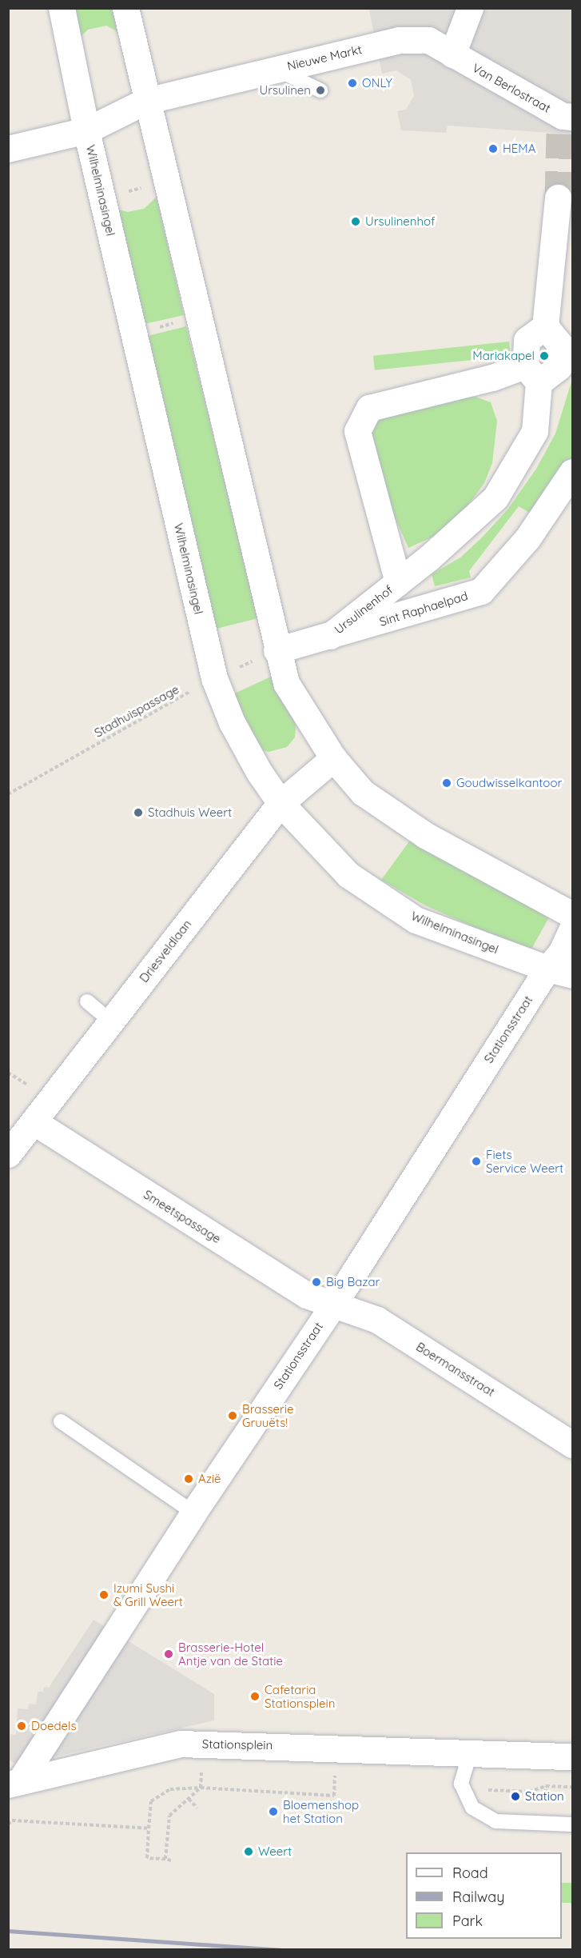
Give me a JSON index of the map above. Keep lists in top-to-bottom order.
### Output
{
  "streets": {
    "street": [
      "Nieuwe Markt",
      "Van Berlostraat",
      "Wilhelminasingel",
      "Sint Raphaelpad",
      "Ursulinenhof",
      "Driesveldlaan",
      "Stationsstraat",
      "Smeetspassage",
      "Boermansstraat",
      "Stationsplein"
    ],
    "path": ["Stadhuispassage"]
  },
  "crossings": [
    ["Nieuwe Markt", "Van Berlostraat"],
    ["Nieuwe Markt", "Wilhelminasingel"],
    ["Wilhelminasingel", "Stadhuispassage"],
    ["Wilhelminasingel", "Driesveldlaan"],
    ["Wilhelminasingel", "Stationsstraat"],
    ["Sint Raphaelpad", "Ursulinenhof"],
    ["Sint Raphaelpad", "Stadhuispassage"],
    ["Driesveldlaan", "Smeetspassage"],
    ["Stationsstraat", "Smeetspassage"],
    ["Stationsstraat", "Boermansstraat"],
    ["Stationsstraat", "Stationsplein"],
    ["Smeetspassage", "Boermansstraat"]
  ],
  "places": [
    "ONLY",
    "Ursulinen",
    "HEMA",
    "Ursulinenhof",
    "Mariakapel",
    "Goudwisselkantoor",
    "Stadhuis Weert",
    "Fiets Service Weert",
    "Big Bazar",
    "Brasserie Gruuëts!",
    "Azië",
    "Izumi Sushi & Grill Weert",
    "Brasserie-Hotel Antje van de Statie",
    "Cafetaria Stationsplein",
    "Doedels",
    "Station",
    "Bloemenshop het Station",
    "Weert"
  ],
  "legend": ["Road", "Railway", "Park"]
}
